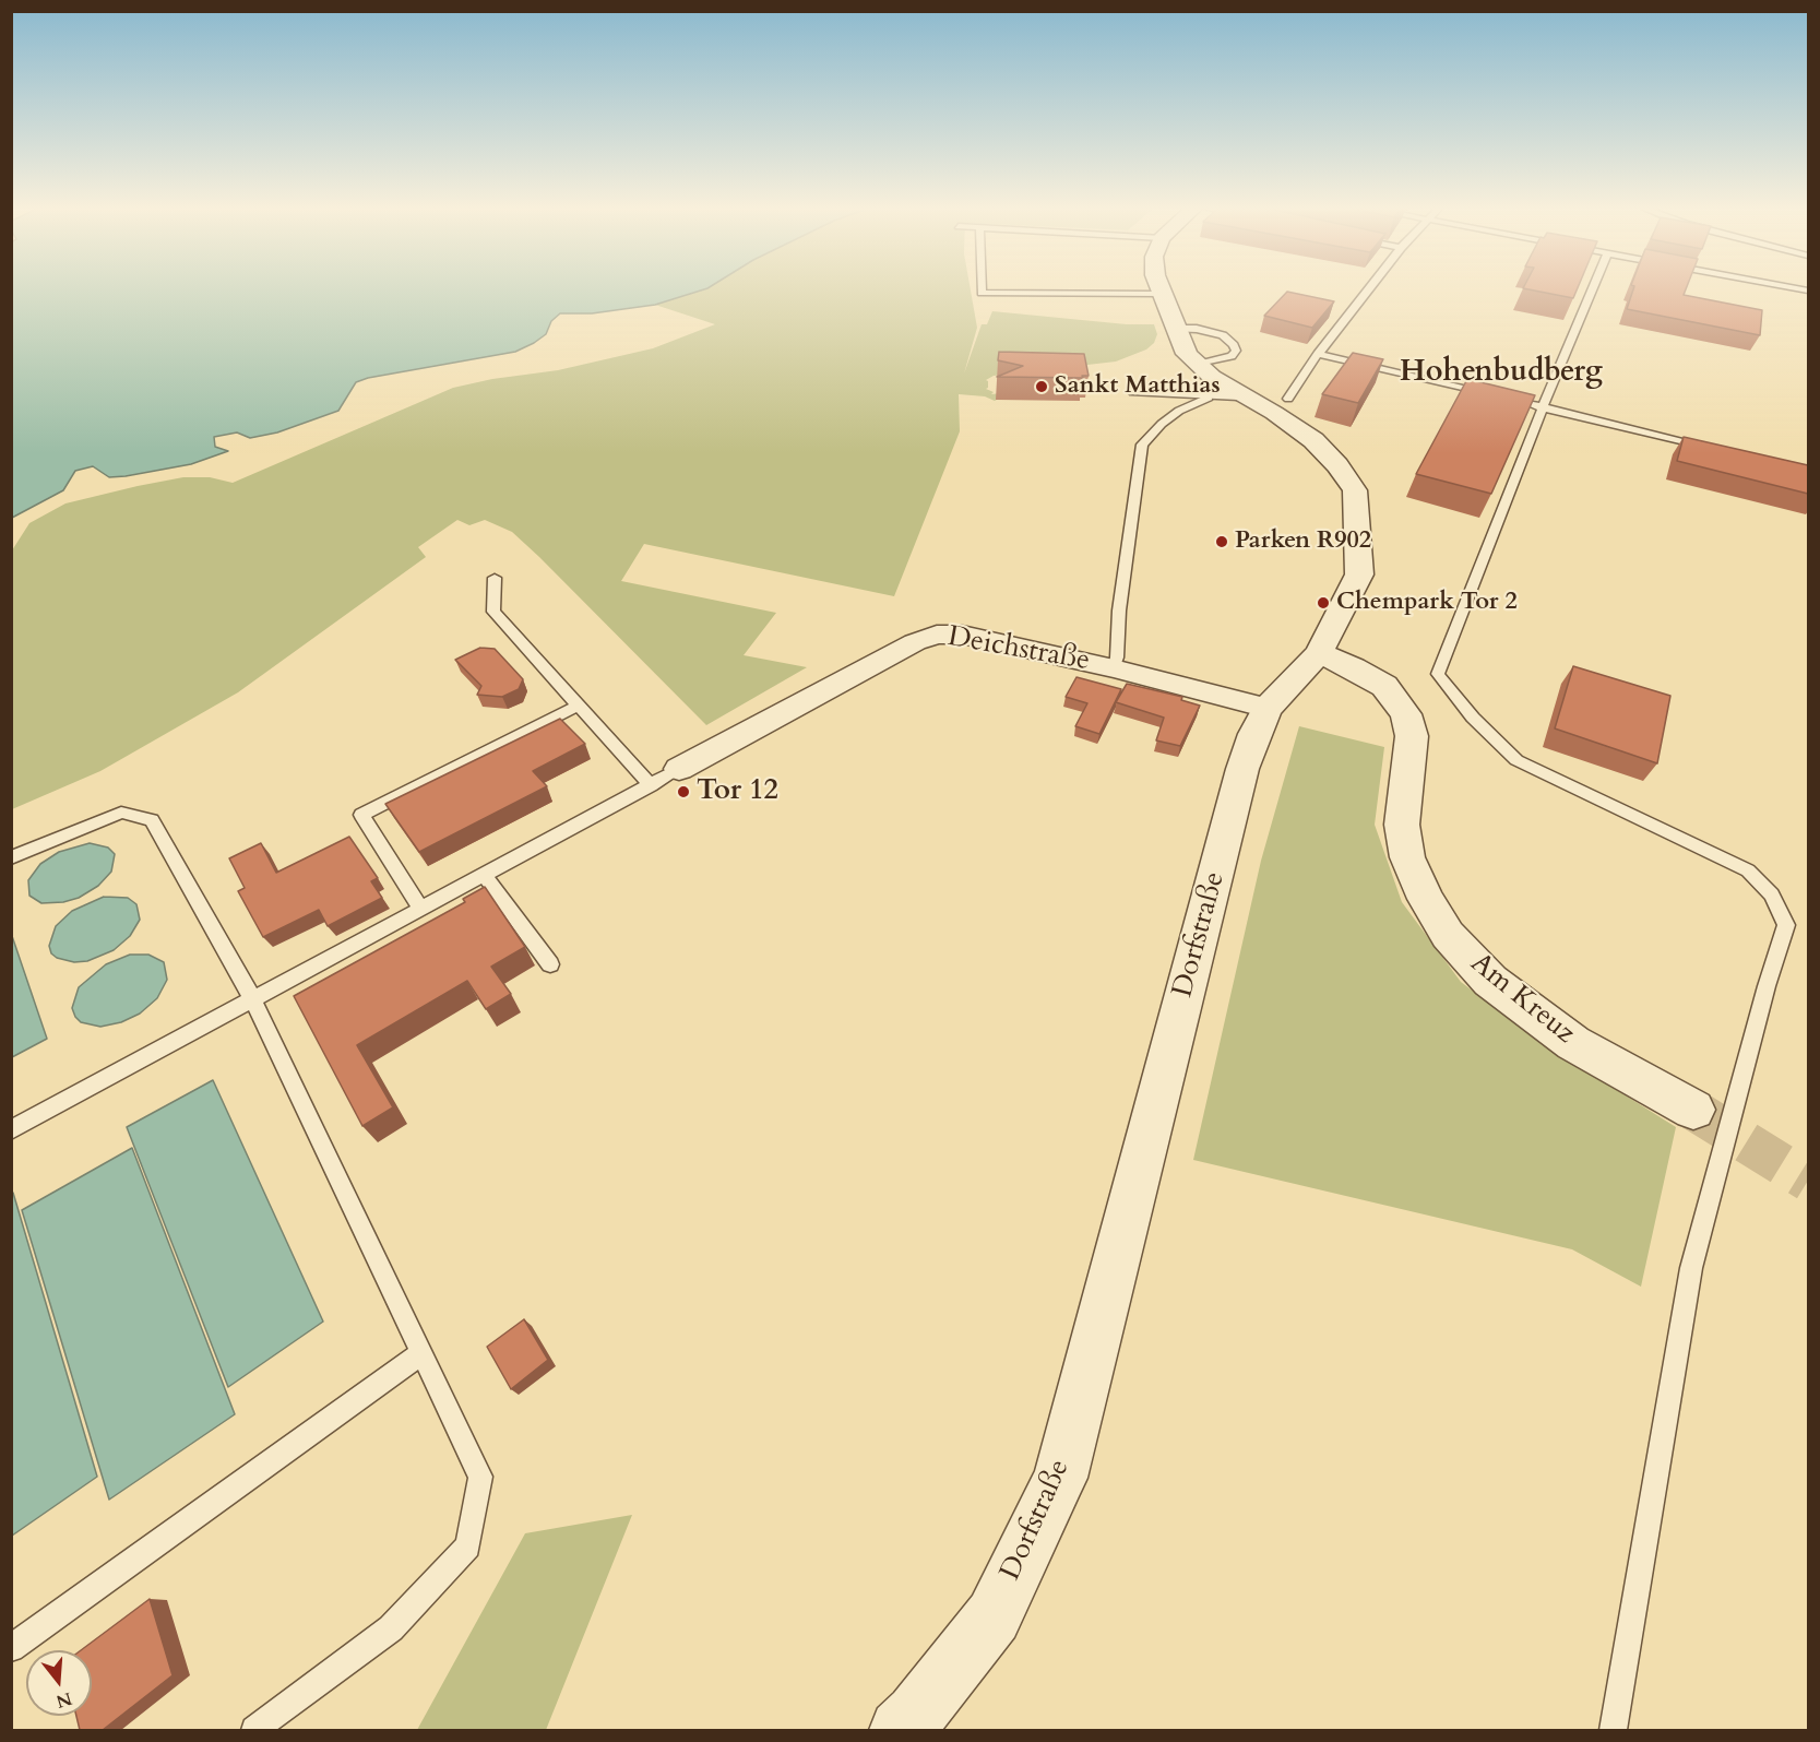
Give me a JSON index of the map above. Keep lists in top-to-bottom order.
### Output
{
  "streets": {
    "street": ["Deichstraße", "Dorfstraße", "Am Kreuz"]
  },
  "crossings": [
    ["Deichstraße", "Dorfstraße"],
    ["Dorfstraße", "Am Kreuz"]
  ],
  "districts": ["Hohenbudberg"],
  "places": [
    "Sankt Matthias",
    "Parken R902",
    "Chempark Tor 2",
    "Tor 12"
  ],
  "north": "bottom"
}
